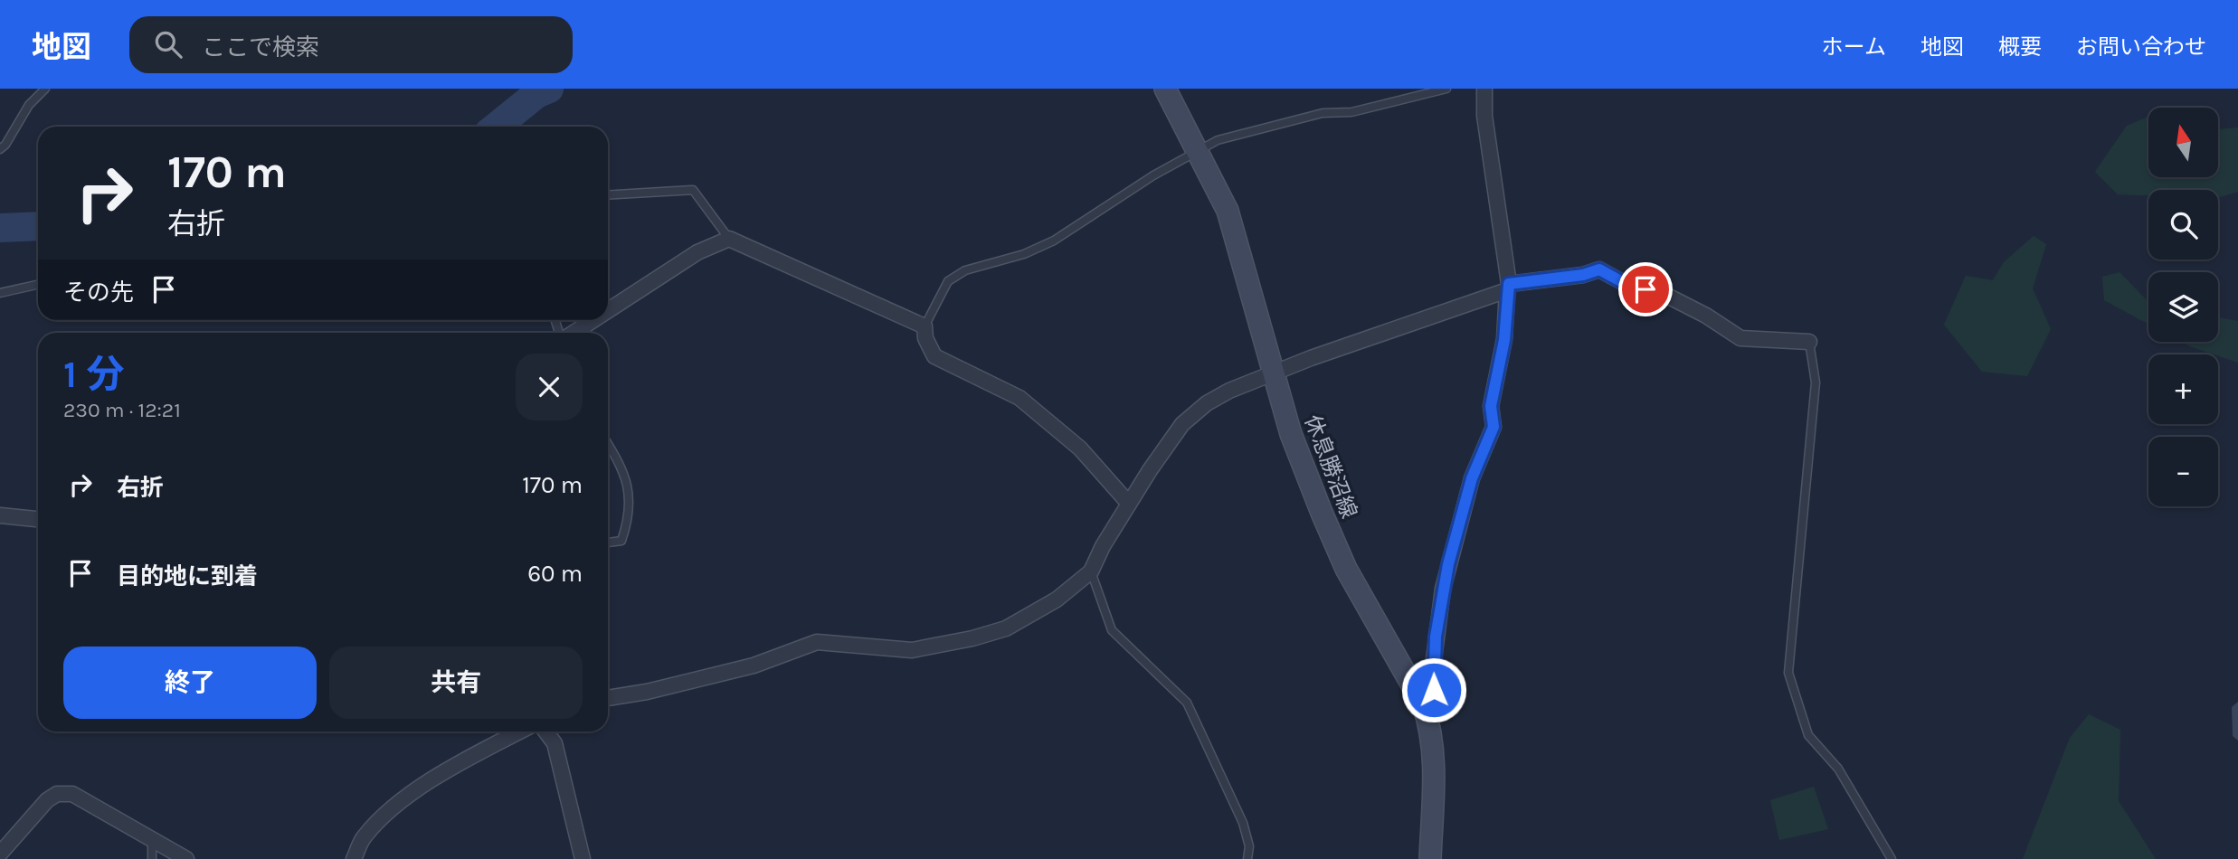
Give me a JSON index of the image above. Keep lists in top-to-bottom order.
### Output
{
  "streets": {
    "main road": ["休息勝沼線"]
  },
  "north": "top",
  "page": {
    "header": "地図",
    "search": "ここで検索",
    "nav": [
      "ホーム",
      "地図",
      "概要",
      "お問い合わせ"
    ],
    "map_buttons": ["+", "−"],
    "turn": ["170 m", "右折"],
    "then": "その先",
    "heading": ["1 分", "230 m · 12:21"],
    "list": [
      {
        "name": "右折",
        "value": "170 m"
      },
      {
        "name": "目的地に到着",
        "value": "60 m"
      }
    ],
    "buttons": ["終了", "共有"]
  }
}
